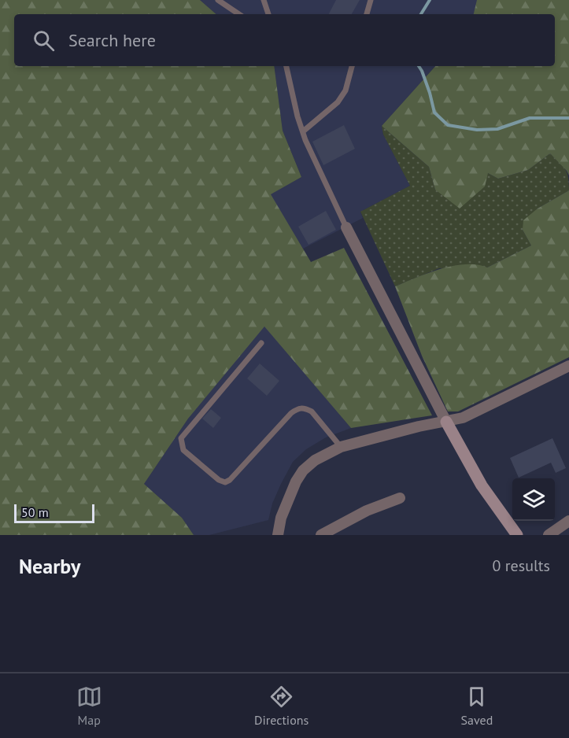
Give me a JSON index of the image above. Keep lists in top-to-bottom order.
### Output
{
  "scale_bar": "50 m",
  "page": {
    "search": "Search here",
    "scale": "50 m",
    "heading": ["Nearby", "0 results"],
    "nav": ["Map", "Directions", "Saved"]
  }
}
